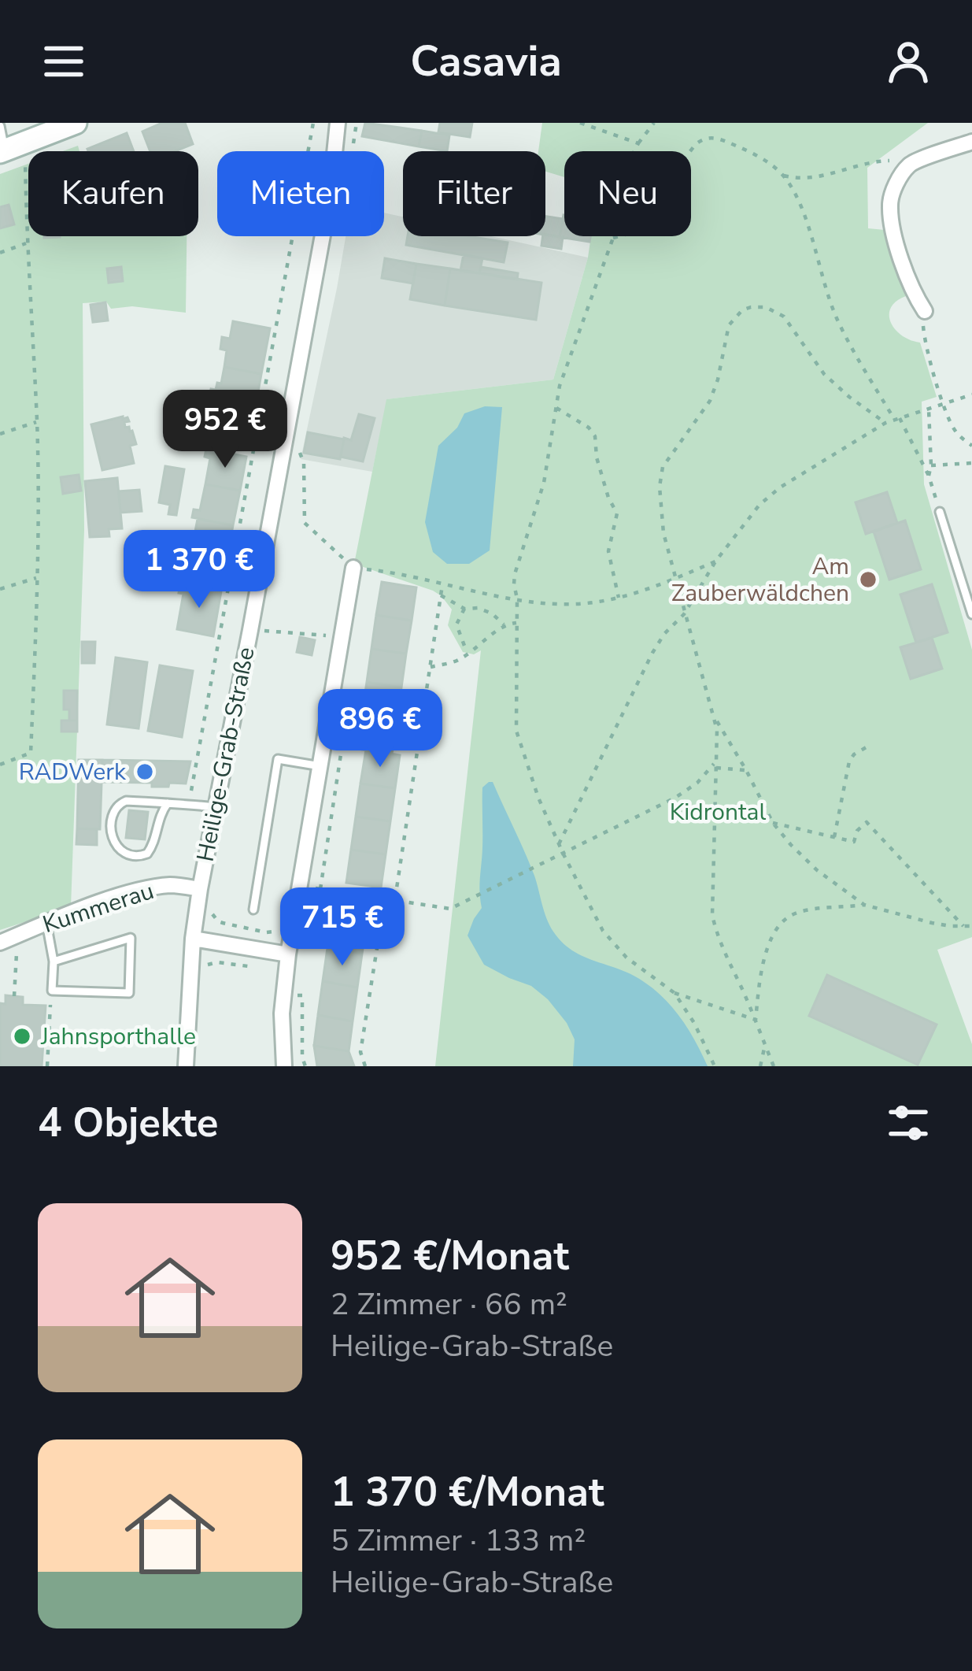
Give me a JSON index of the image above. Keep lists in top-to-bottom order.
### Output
{
  "streets": {
    "street": ["Heilige-Grab-Straße", "Kummerau"]
  },
  "crossings": [
    ["Heilige-Grab-Straße", "Kummerau"]
  ],
  "parks": ["Kidrontal"],
  "places": ["Am Zauberwäldchen", "RADWerk", "Jahnsporthalle"],
  "page": {
    "header": "Casavia",
    "chip": [
      "Kaufen",
      "Mieten",
      "Filter",
      "Neu"
    ],
    "price": [
      "952 €",
      "1 370 €",
      "896 €",
      "715 €"
    ],
    "heading": "4 Objekte",
    "list": [
      {
        "name": "952 €/Monat",
        "note": "2 Zimmer · 66 m² · Heilige-Grab-Straße"
      },
      {
        "name": "1 370 €/Monat",
        "note": "5 Zimmer · 133 m² · Heilige-Grab-Straße"
      }
    ]
  }
}
